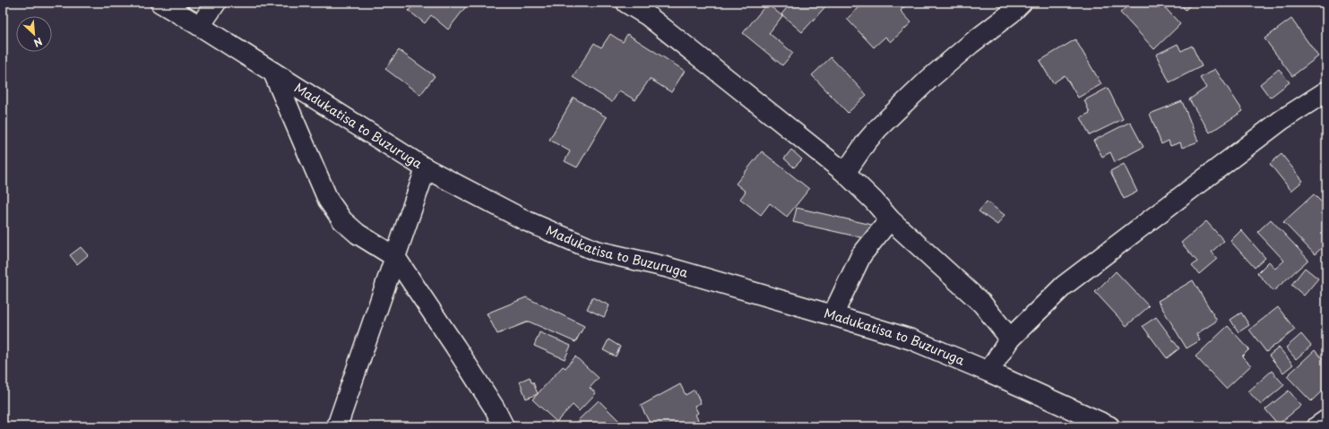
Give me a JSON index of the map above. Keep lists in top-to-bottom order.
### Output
{
  "streets": {
    "street": ["Madukatisa to Buzuruga"]
  },
  "north": "bottom right"
}
